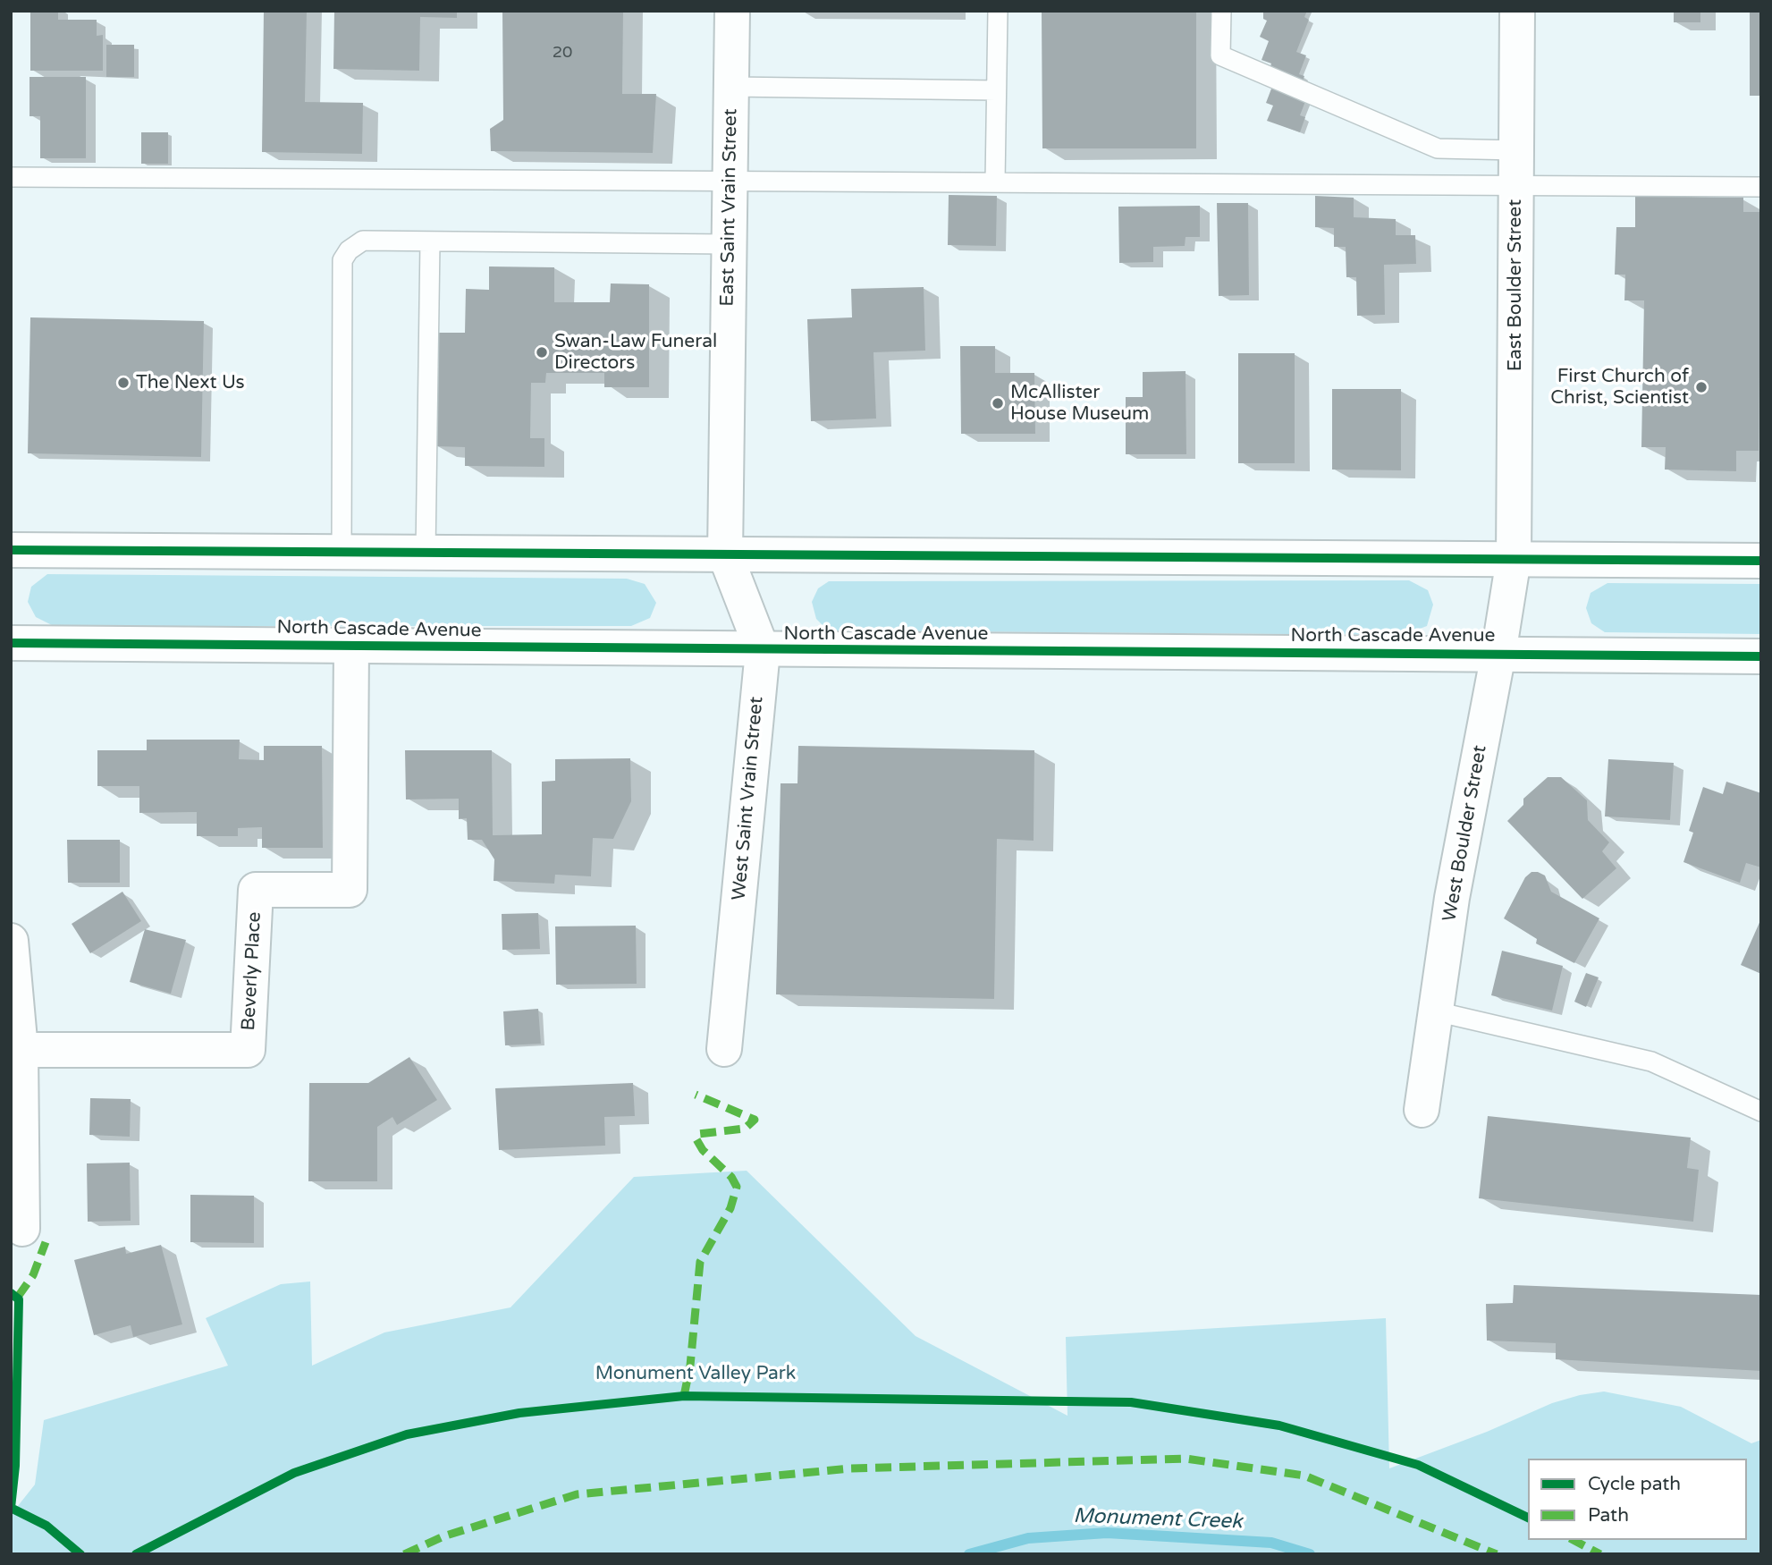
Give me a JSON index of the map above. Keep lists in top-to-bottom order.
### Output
{
  "streets": {
    "main road": [
      "East Saint Vrain Street",
      "East Boulder Street",
      "North Cascade Avenue",
      "West Saint Vrain Street",
      "West Boulder Street",
      "Beverly Place"
    ]
  },
  "crossings": [
    ["East Saint Vrain Street", "West Saint Vrain Street"],
    ["East Boulder Street", "West Boulder Street"],
    ["North Cascade Avenue", "West Saint Vrain Street"],
    ["North Cascade Avenue", "West Boulder Street"],
    ["North Cascade Avenue", "Beverly Place"]
  ],
  "water": ["Monument Creek"],
  "parks": ["Monument Valley Park"],
  "places": [
    "Swan-Law Funeral Directors",
    "The Next Us",
    "First Church of Christ, Scientist",
    "McAllister House Museum"
  ],
  "house_numbers": ["20"],
  "legend": ["Cycle path", "Path"]
}
